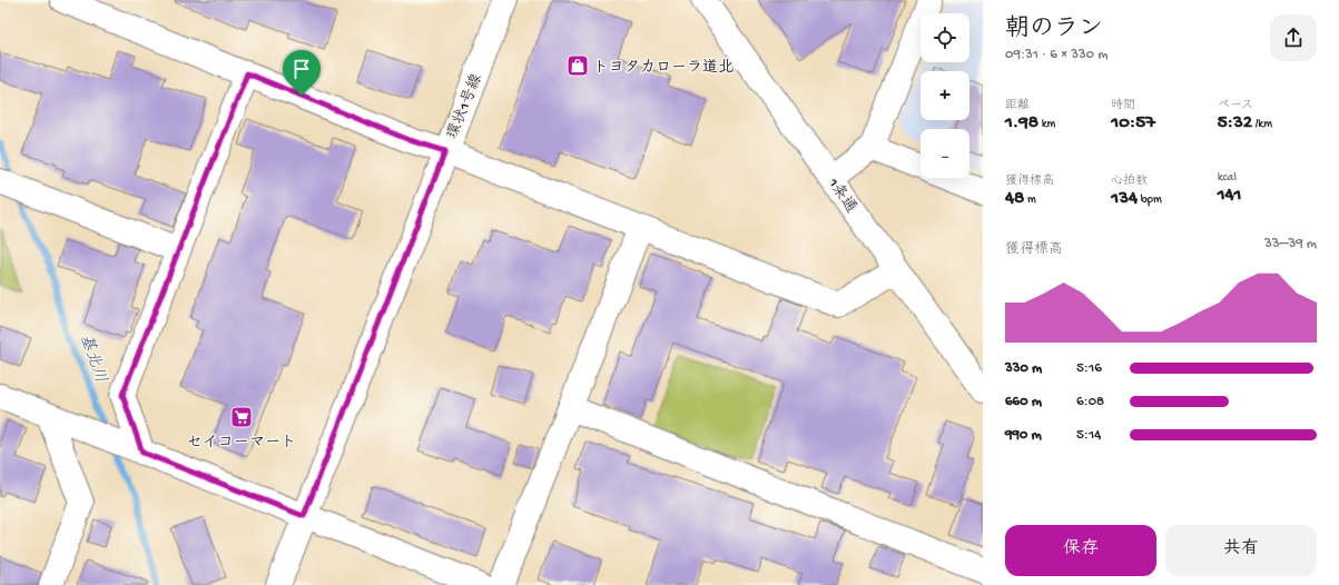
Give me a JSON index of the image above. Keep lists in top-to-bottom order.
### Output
{
  "streets": {
    "street": ["環状1号線", "1条通"]
  },
  "water": ["基北川"],
  "places": {
    "shop": ["トヨタカローラ道北"],
    "supermarket": ["セイコーマート"]
  },
  "page": {
    "heading": ["朝のラン", "09:31 · 6 × 330 m"],
    "map_buttons": ["+", "−"],
    "stats": [
      ["距離", "1.98 km"],
      ["時間", "10:57"],
      ["ペース", "5:32 /km"],
      ["獲得標高", "48 m"],
      ["心拍数", "134 bpm"],
      ["kcal", "141"]
    ],
    "chart": ["獲得標高", "33–39 m"],
    "list": [
      {
        "name": "330 m",
        "note": "5:16"
      },
      {
        "name": "660 m",
        "note": "6:08"
      },
      {
        "name": "990 m",
        "note": "5:14"
      }
    ],
    "buttons": ["保存", "共有"]
  }
}
